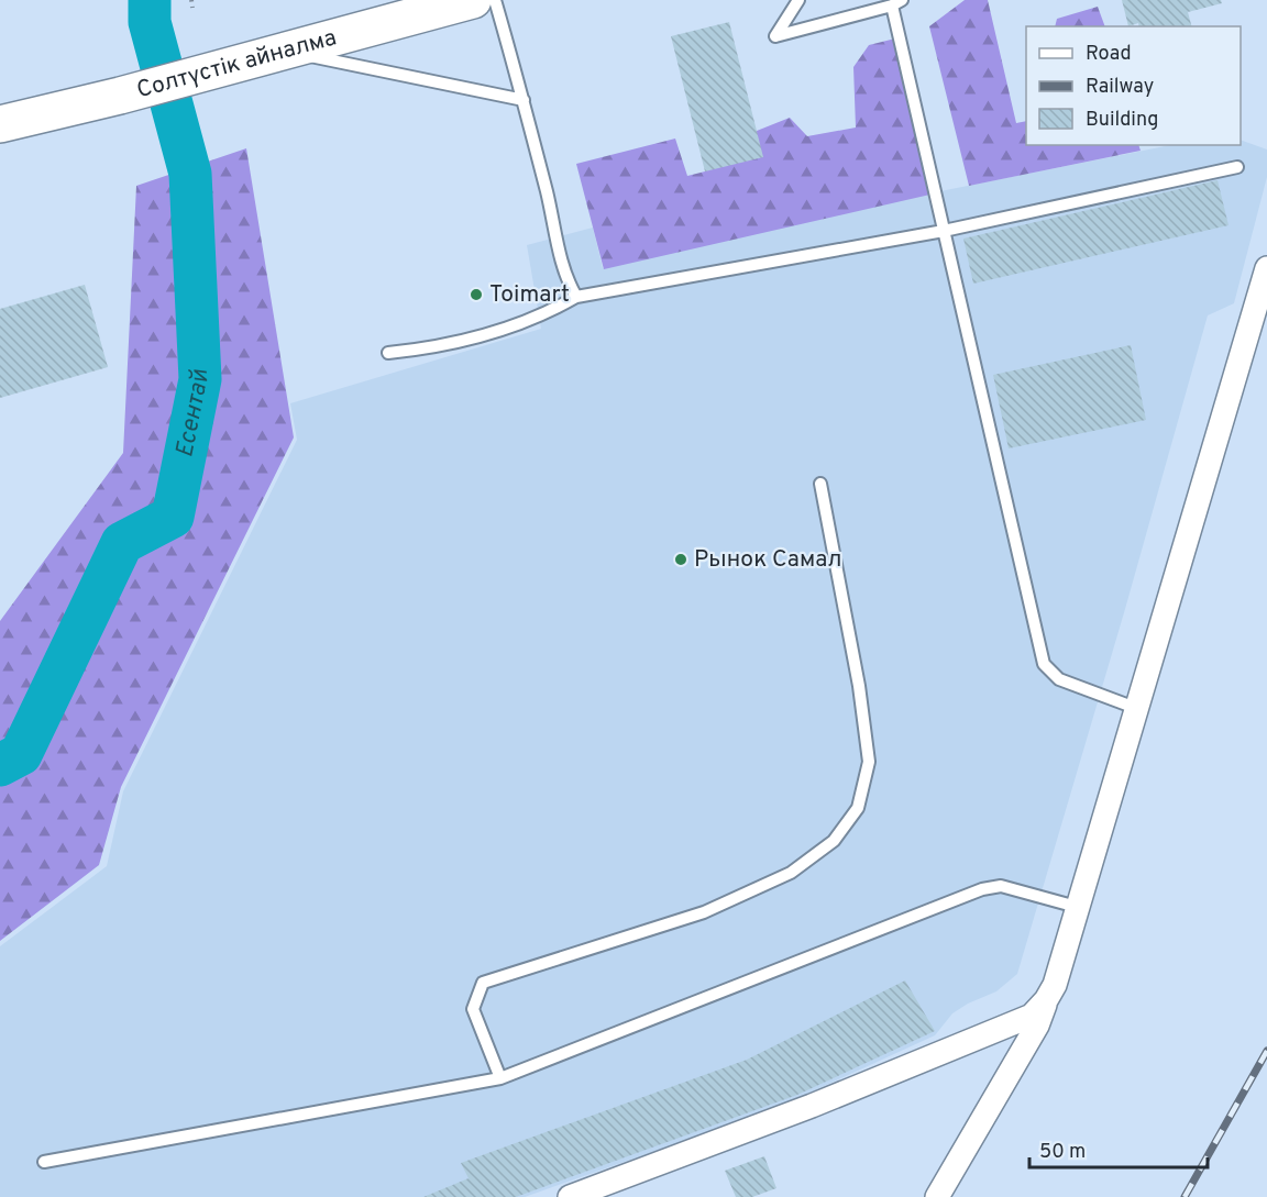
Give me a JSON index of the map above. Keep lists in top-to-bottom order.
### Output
{
  "streets": {
    "main road": ["Солтүстік айналма"]
  },
  "water": ["Есентай"],
  "places": ["Toimart", "Рынок Самал"],
  "legend": ["Road", "Railway", "Building"],
  "scale_bar": "50 m"
}
